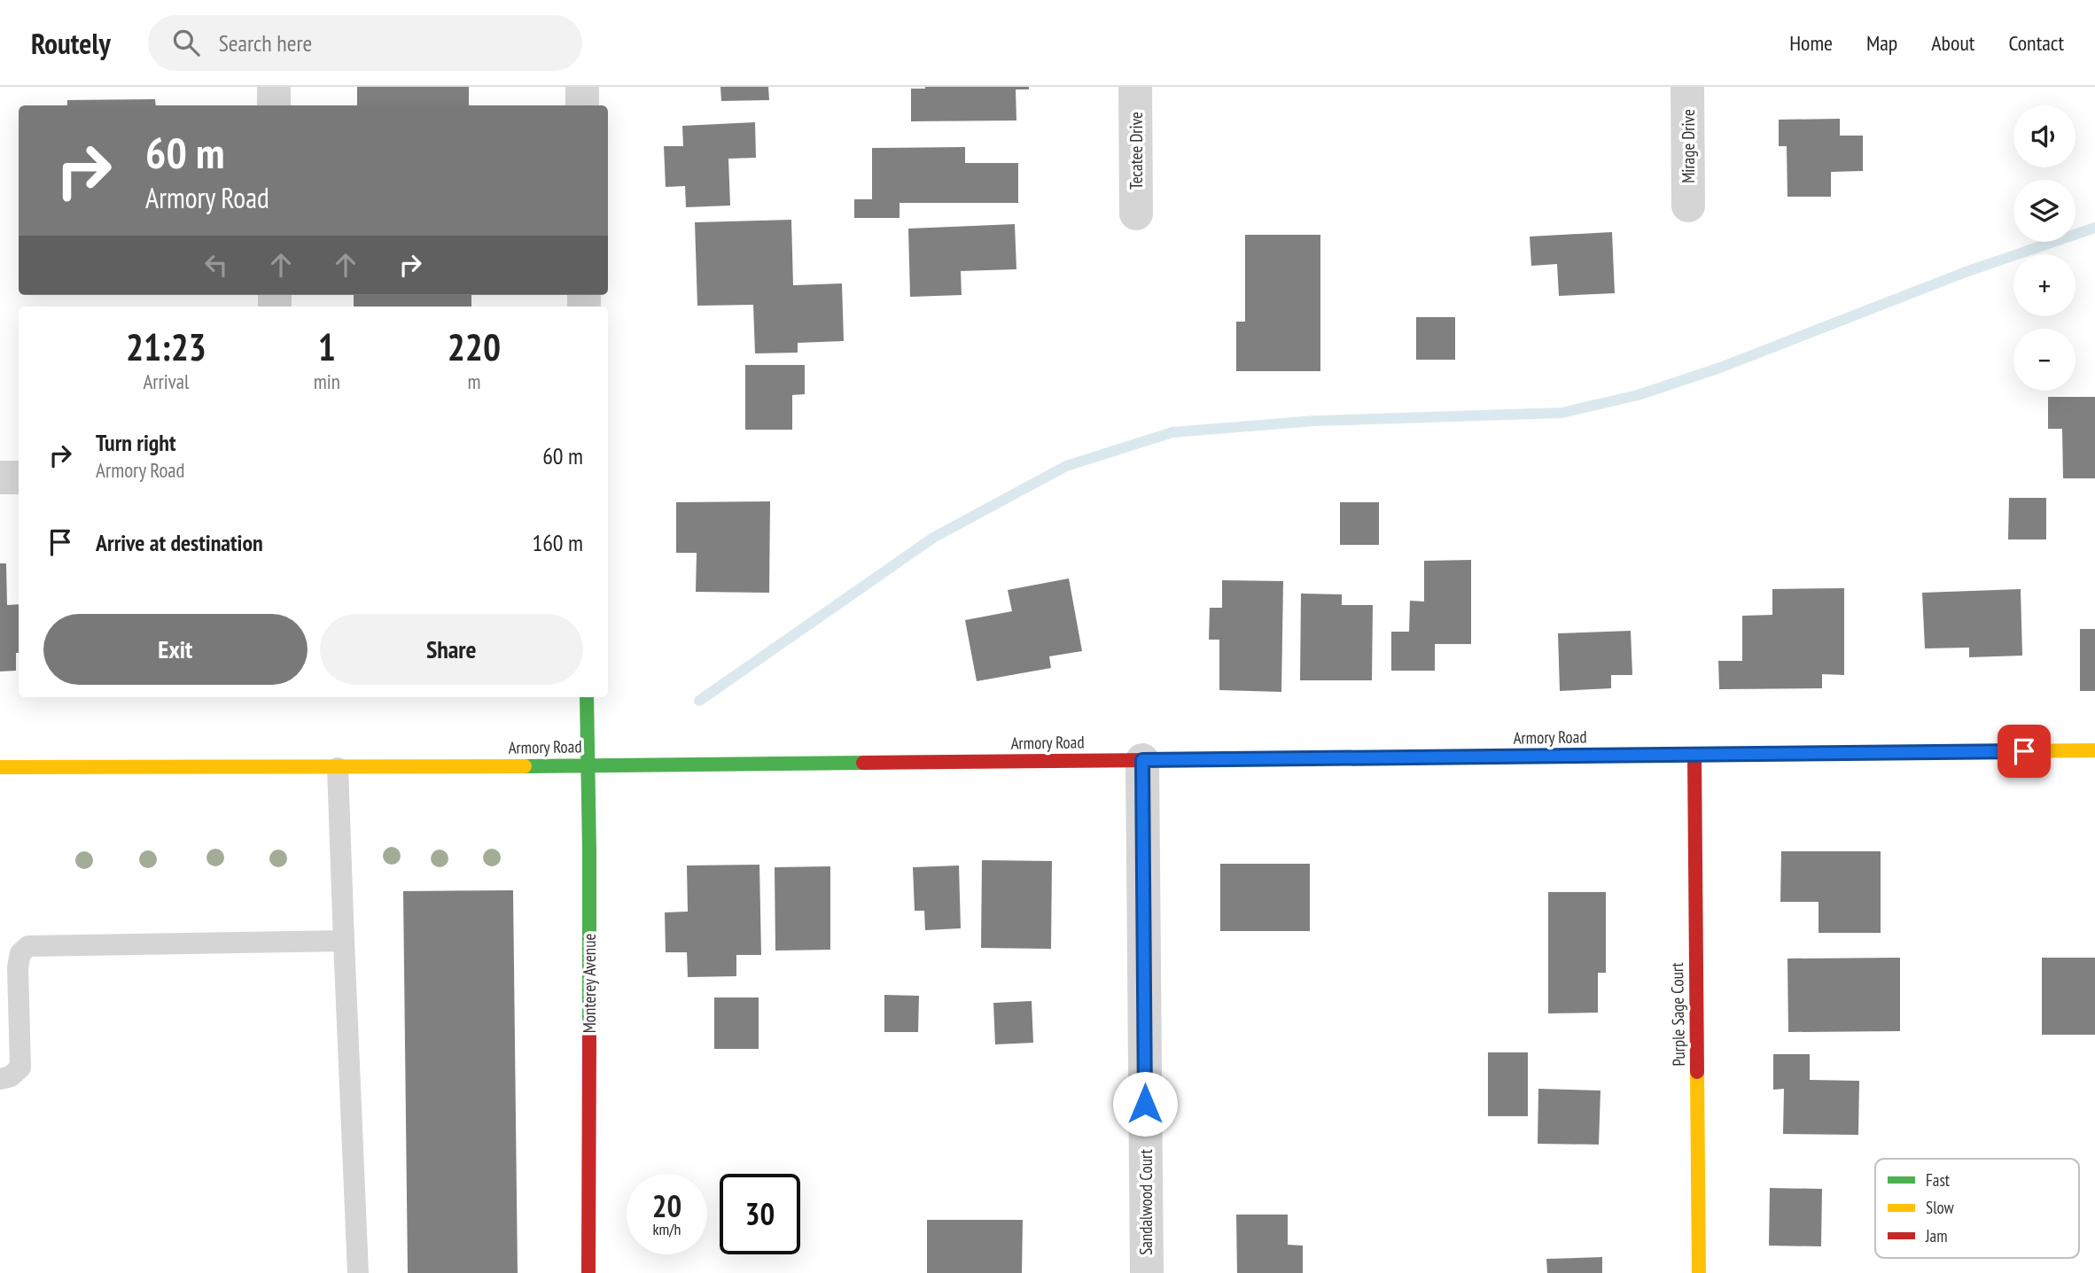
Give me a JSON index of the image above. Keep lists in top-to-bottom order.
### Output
{
  "streets": {
    "main road": ["Armory Road", "Monterey Avenue", "Purple Sage Court"],
    "street": ["Mirage Drive", "Tecatee Drive", "Sandalwood Court"]
  },
  "crossings": [
    ["Armory Road", "Monterey Avenue"],
    ["Armory Road", "Purple Sage Court"],
    ["Armory Road", "Sandalwood Court"]
  ],
  "legend": ["Fast", "Slow", "Jam"],
  "page": {
    "header": "Routely",
    "search": "Search here",
    "nav": [
      "Home",
      "Map",
      "About",
      "Contact"
    ],
    "map_buttons": ["+", "−"],
    "turn": ["60 m", "Armory Road"],
    "eta": [
      "21:23",
      "Arrival",
      "1",
      "min",
      "220",
      "m"
    ],
    "list": [
      {
        "name": "Turn right",
        "note": "Armory Road",
        "value": "60 m"
      },
      {
        "name": "Arrive at destination",
        "value": "160 m"
      }
    ],
    "buttons": ["Exit", "Share"],
    "speed": "20 km/h",
    "limit": "30"
  }
}
